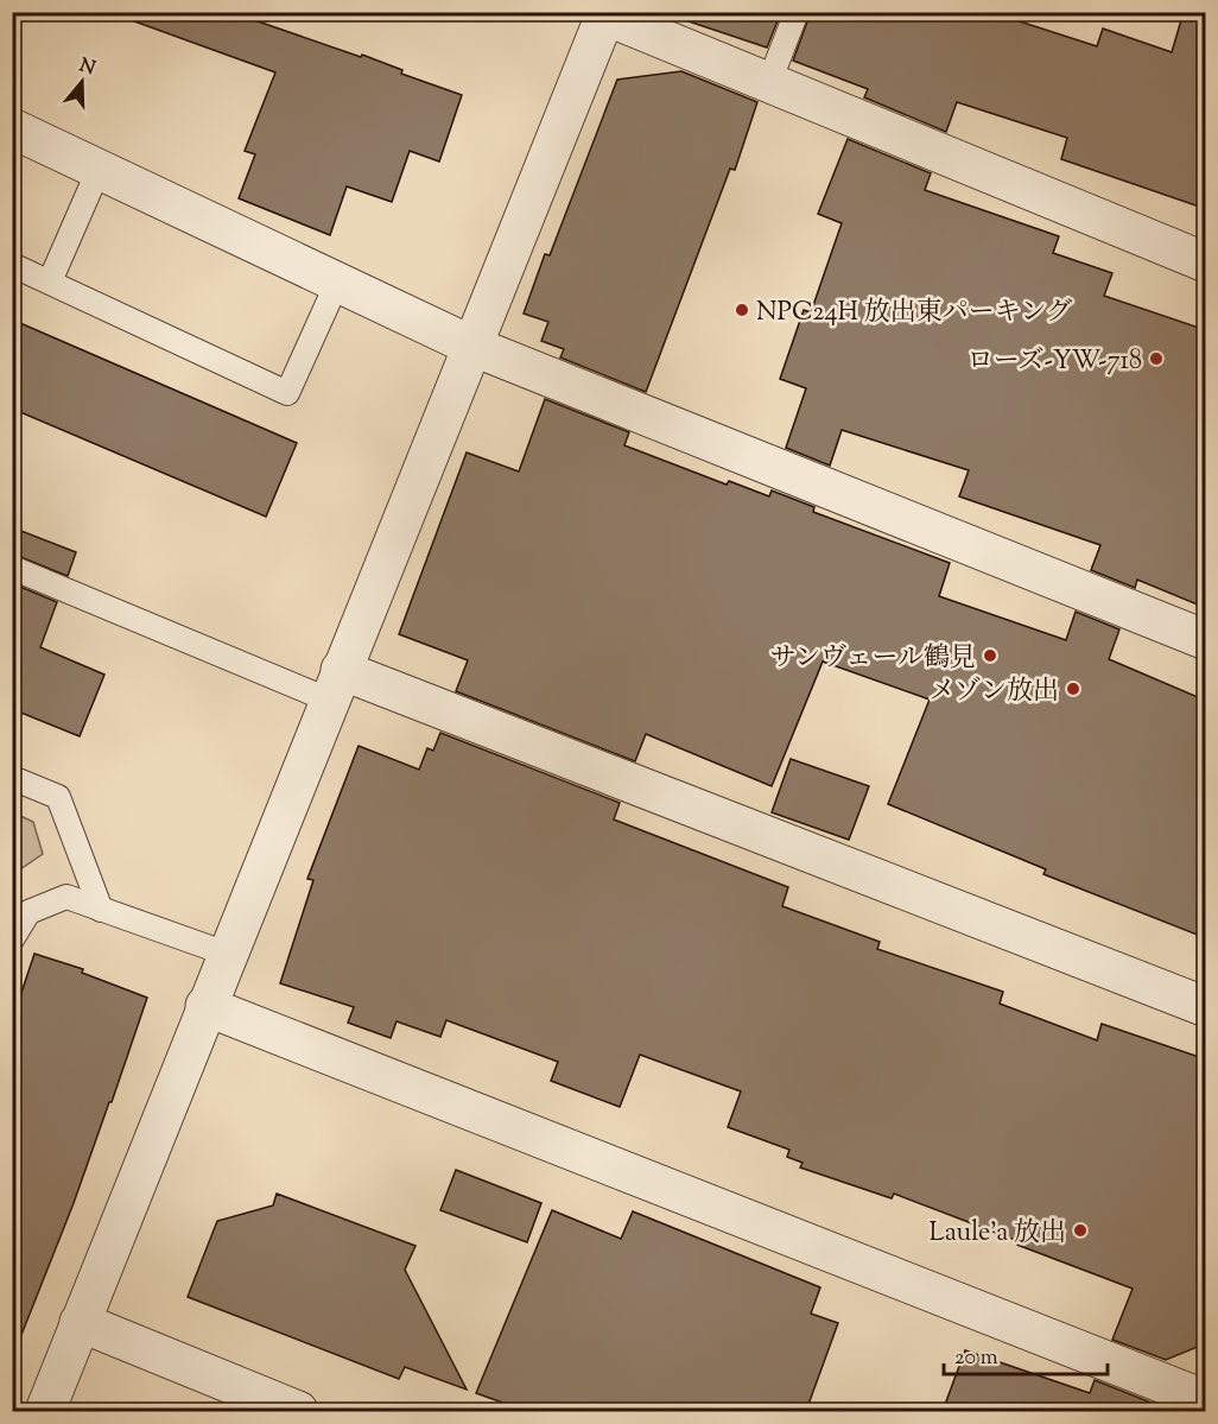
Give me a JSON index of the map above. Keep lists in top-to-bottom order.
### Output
{
  "places": [
    "NPC24H 放出東パーキング",
    "ローズ-YW-718",
    "サンヴェール鶴見",
    "メゾン放出",
    "Laule'a 放出"
  ],
  "scale_bar": "20 m",
  "north": "top"
}
